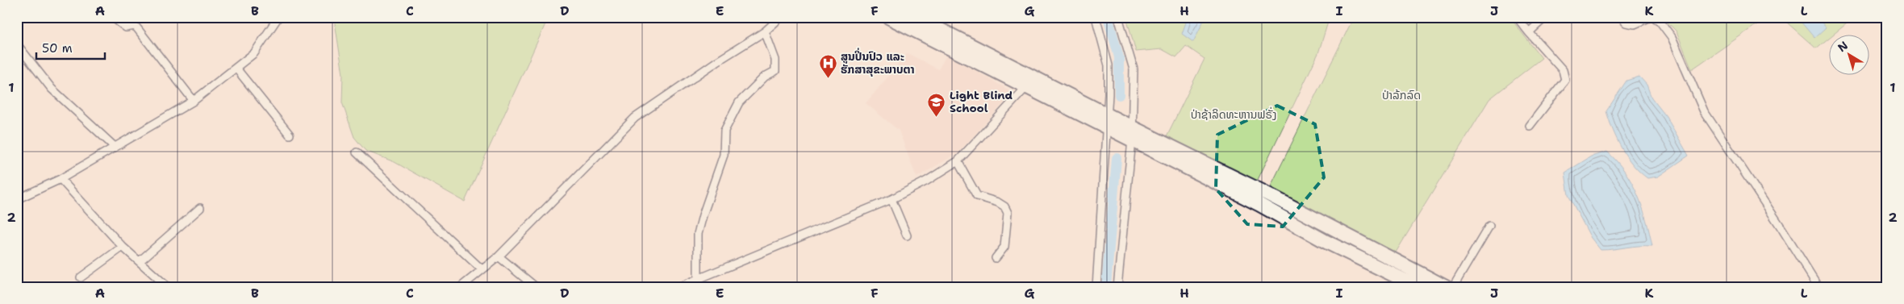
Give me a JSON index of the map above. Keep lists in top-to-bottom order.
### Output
{
  "parks": ["ປ່າລ້ກລົດ", "ປ່າຊ້າລິດທະຫານຟຣັ່ງ"],
  "places": {
    "hospital": ["ສູນປິ່ນປົວ ແລະ ຮັກສາສຸຂະພາບຕາ"],
    "school or university": ["Light Blind School"]
  },
  "scale_bar": "50 m",
  "north": "top left",
  "grid": {
    "columns": [
      "A",
      "B",
      "C",
      "D",
      "E",
      "F",
      "G",
      "H",
      "I",
      "J",
      "K",
      "L"
    ],
    "rows": ["1", "2"]
  }
}
